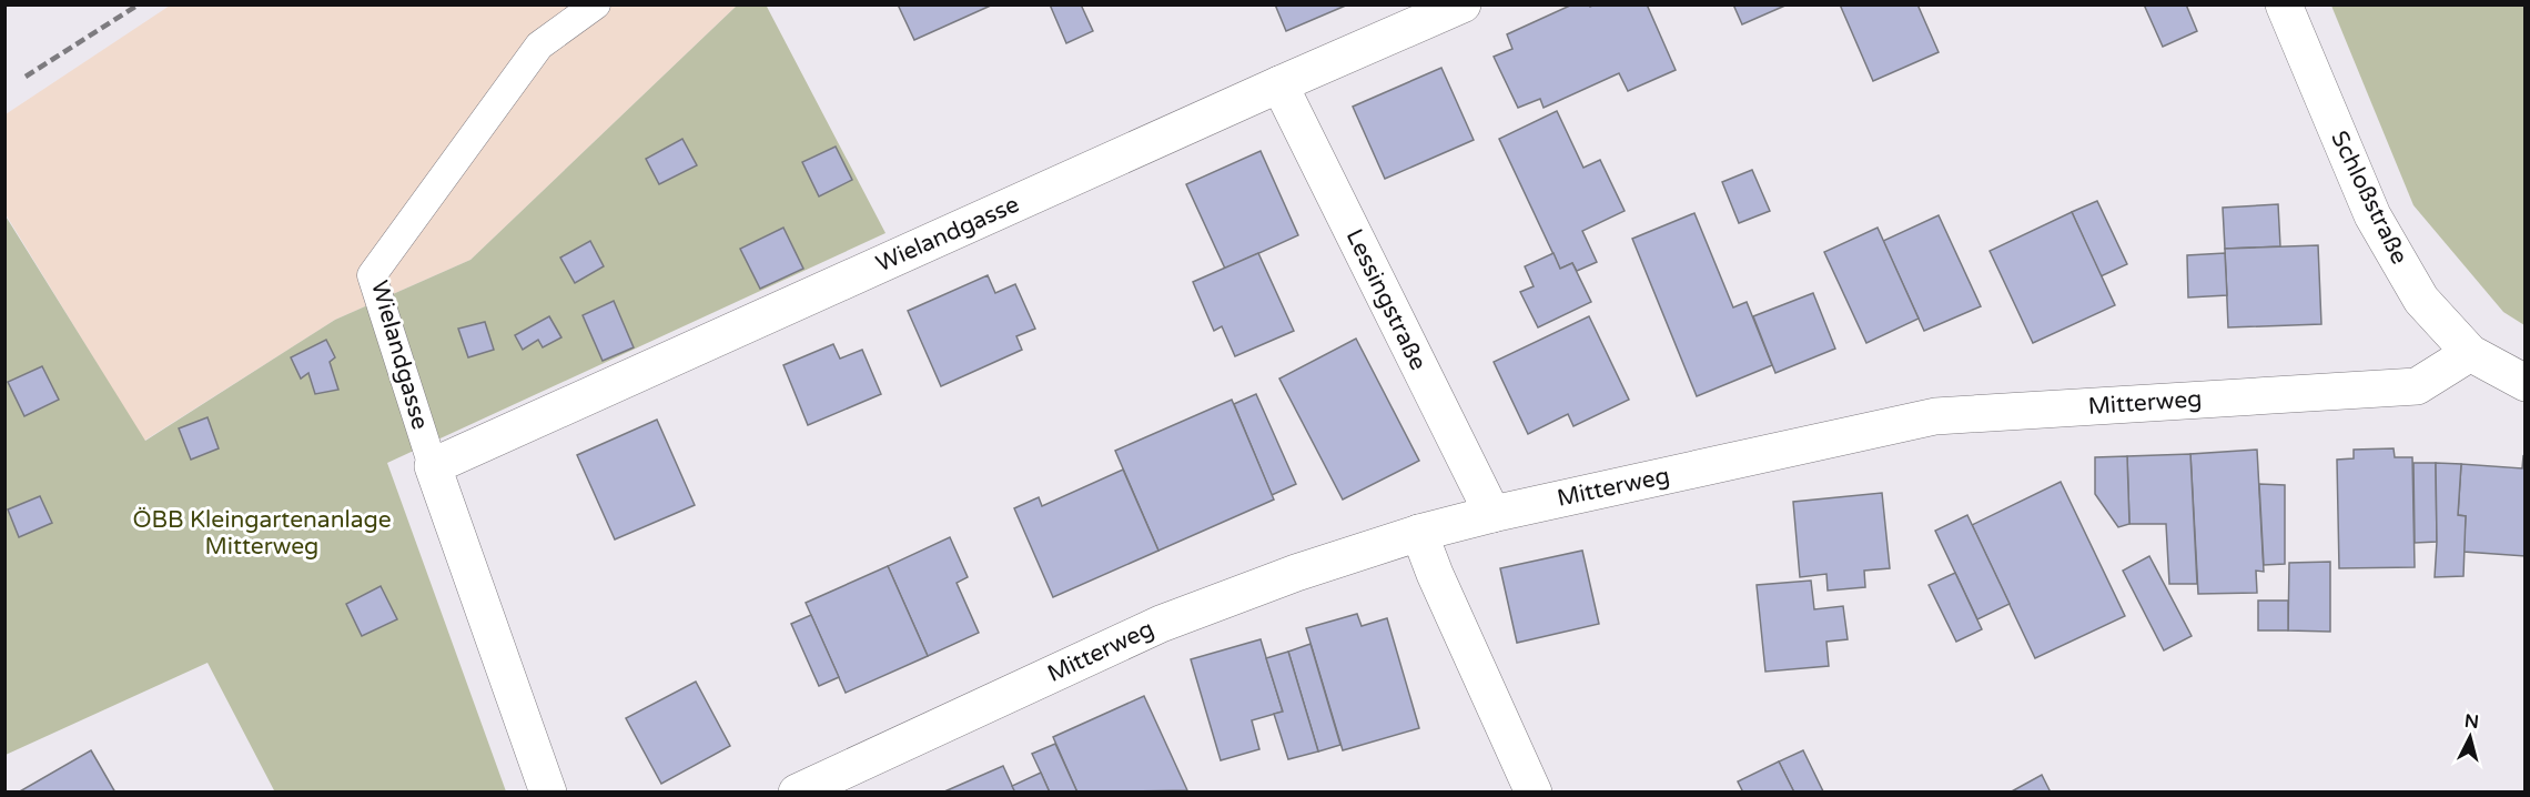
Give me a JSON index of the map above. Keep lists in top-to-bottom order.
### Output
{
  "streets": {
    "street": [
      "Schloßstraße",
      "Wielandgasse",
      "Lessingstraße",
      "Mitterweg"
    ]
  },
  "crossings": [
    ["Schloßstraße", "Mitterweg"],
    ["Wielandgasse", "Lessingstraße"],
    ["Lessingstraße", "Mitterweg"]
  ],
  "parks": ["ÖBB Kleingartenanlage Mitterweg"],
  "north": "top"
}
